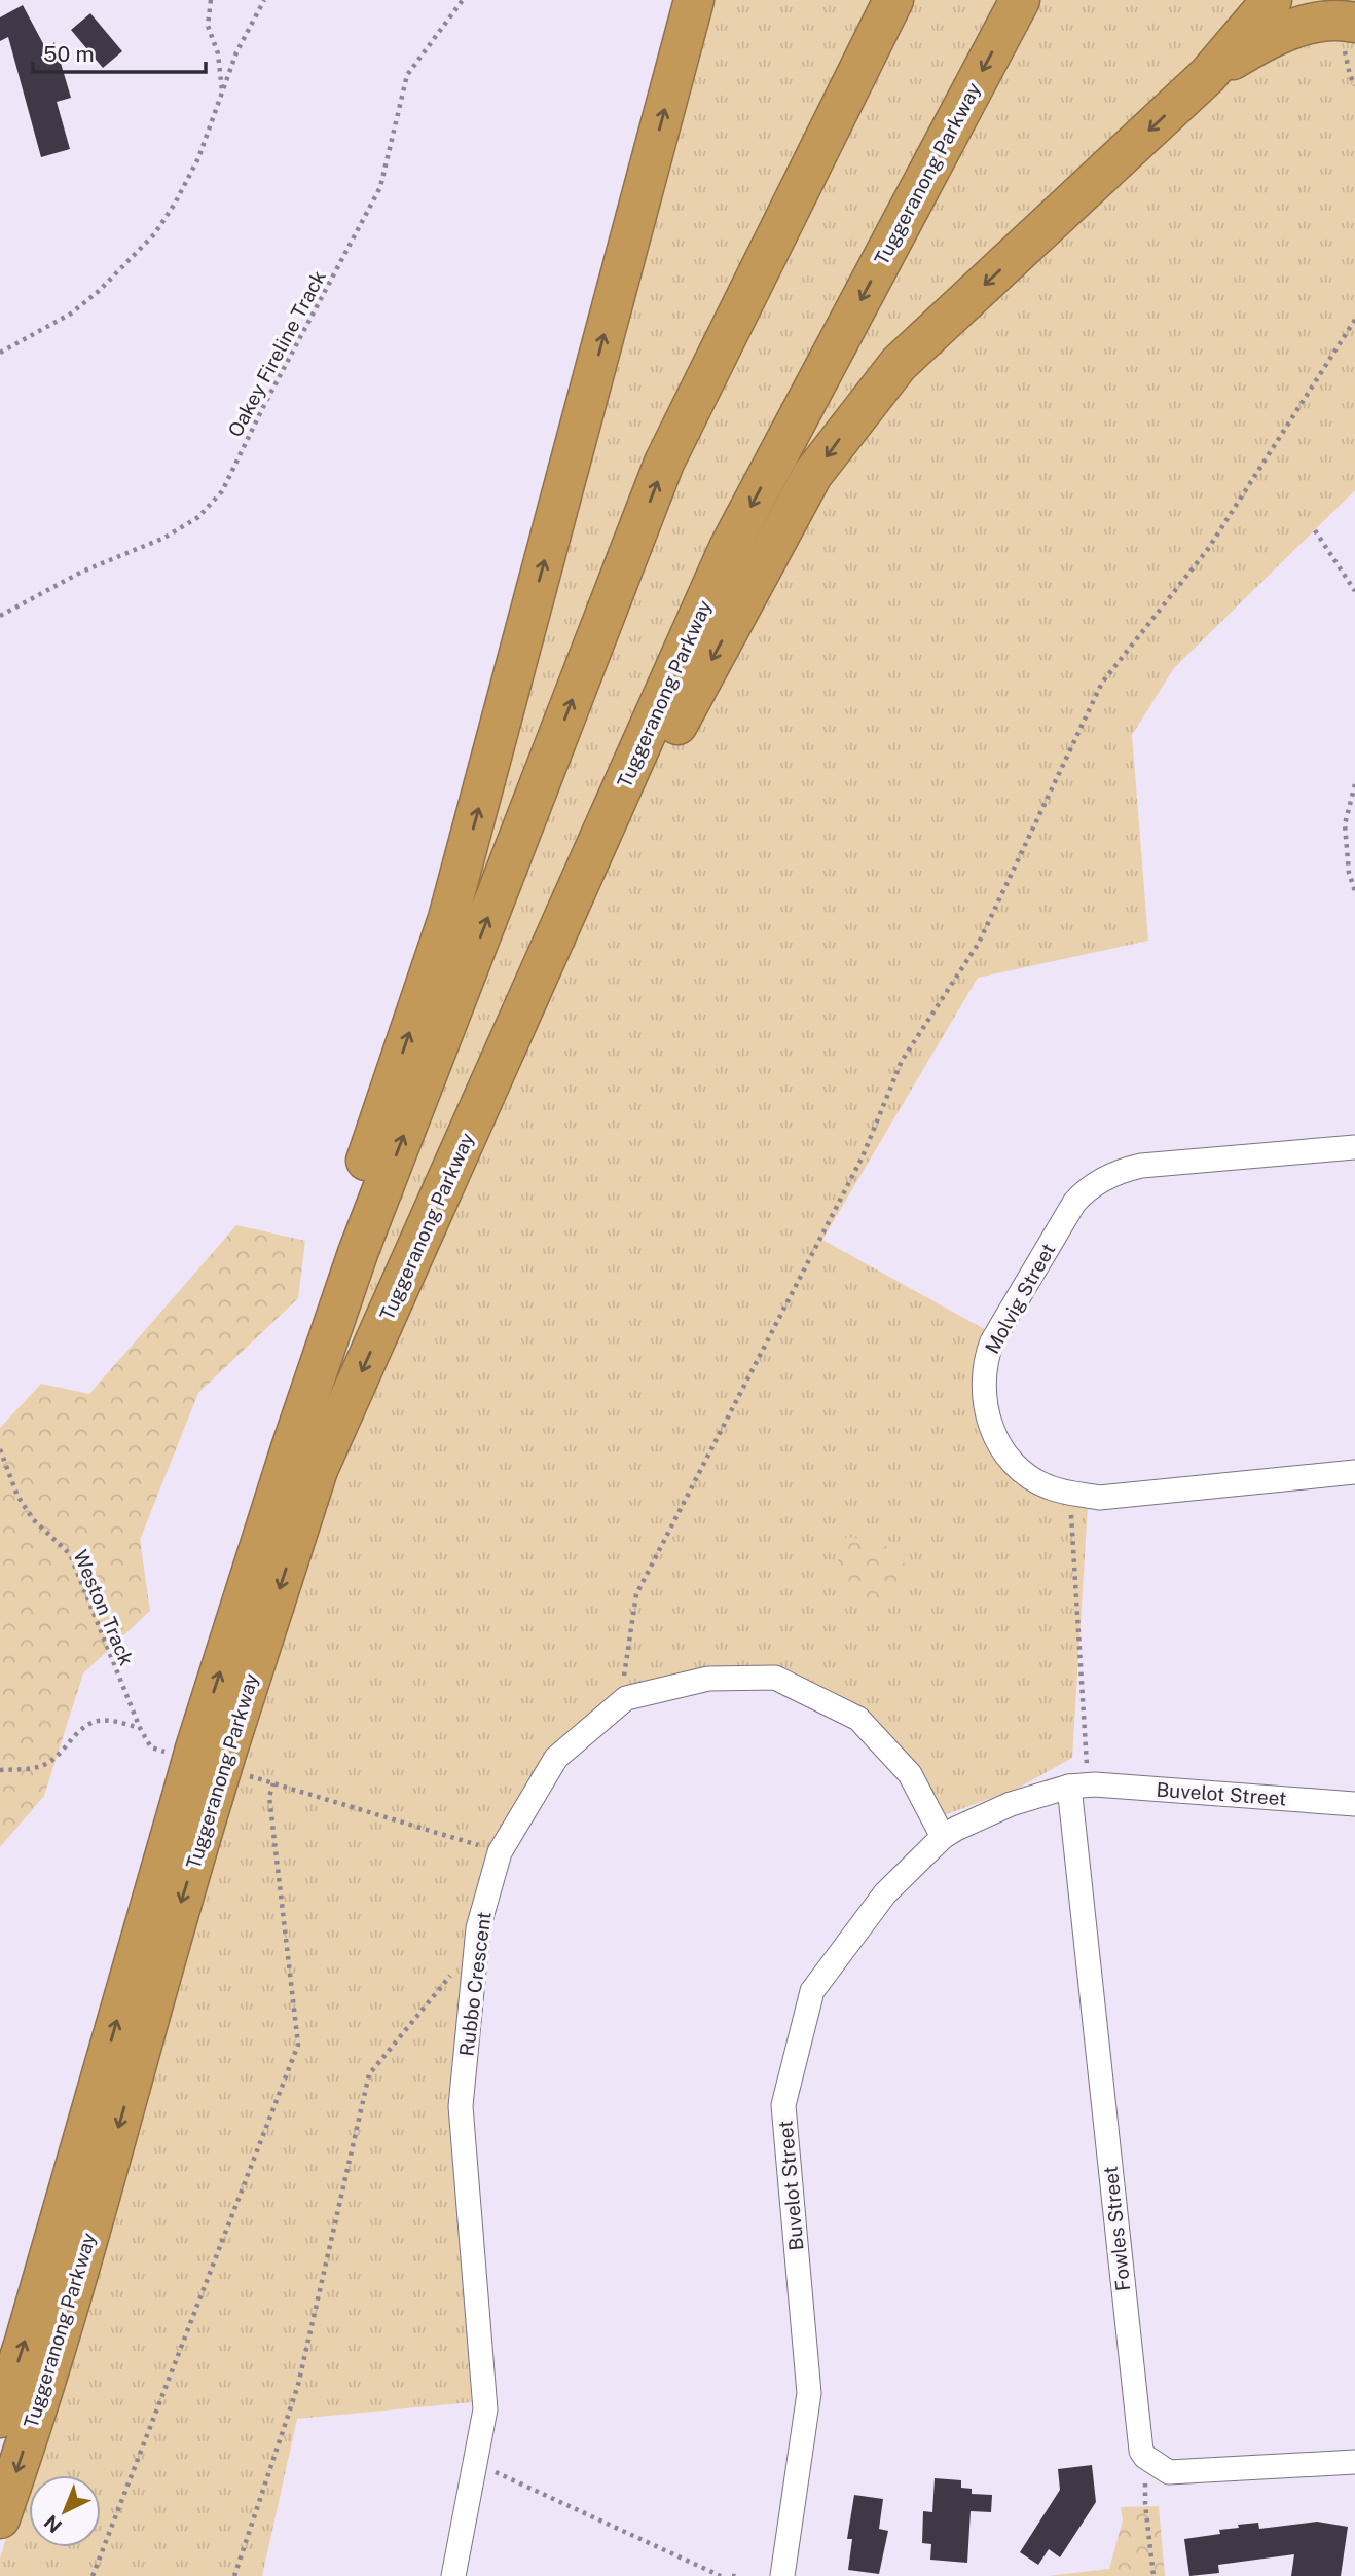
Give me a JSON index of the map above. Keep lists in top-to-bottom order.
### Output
{
  "streets": {
    "highway": ["Tuggeranong Parkway"],
    "street": [
      "Molvig Street",
      "Buvelot Street",
      "Rubbo Crescent",
      "Fowles Street"
    ],
    "path": ["Oakey Fireline Track", "Weston Track"]
  },
  "crossings": [
    ["Tuggeranong Parkway", "Weston Track"],
    ["Buvelot Street", "Rubbo Crescent"],
    ["Buvelot Street", "Fowles Street"]
  ],
  "scale_bar": "50 m",
  "north": "bottom left"
}
